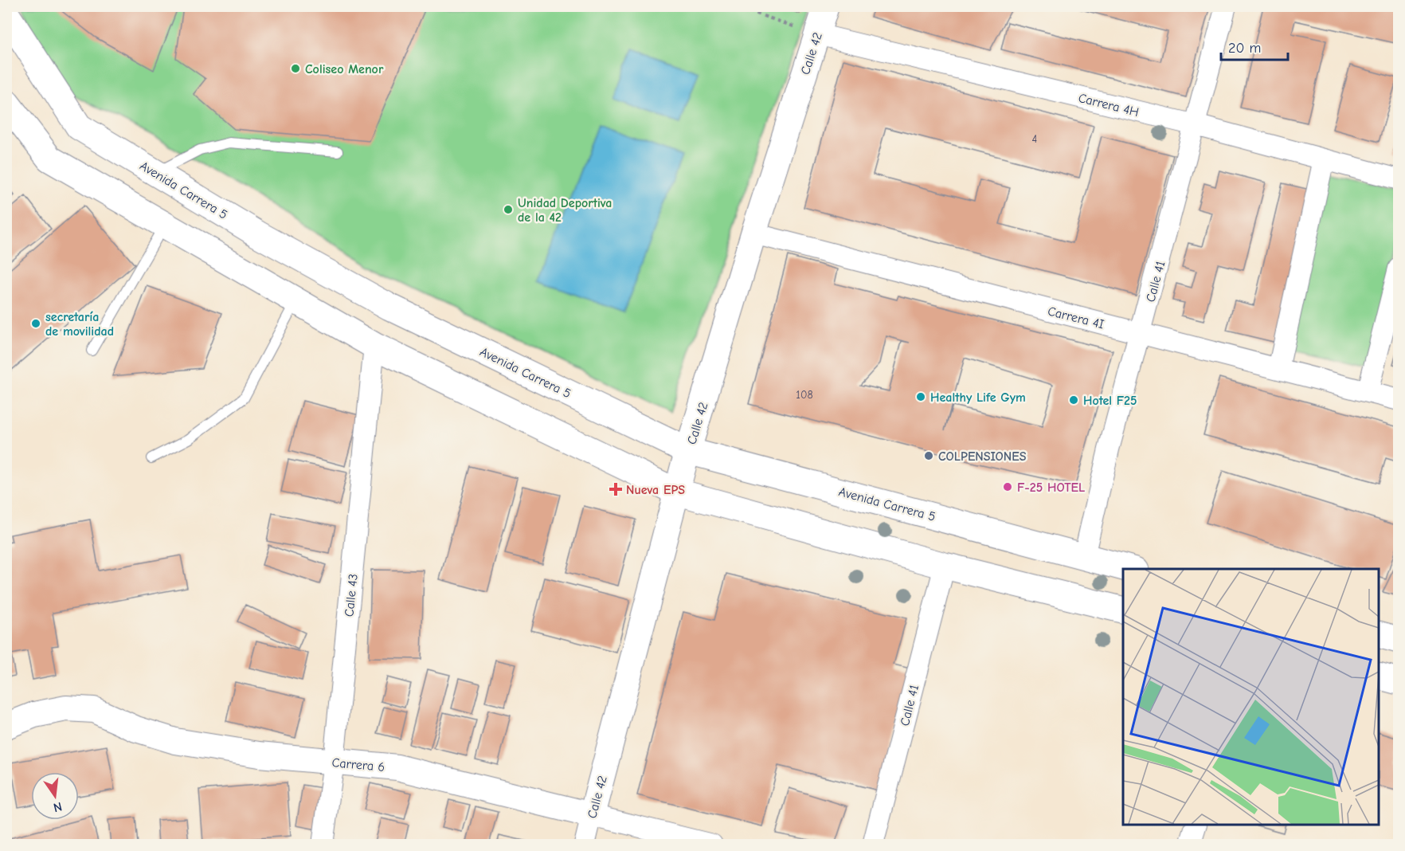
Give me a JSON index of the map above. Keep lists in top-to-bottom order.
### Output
{
  "streets": {
    "main road": ["Avenida Carrera 5"],
    "street": [
      "Calle 42",
      "Carrera 4H",
      "Calle 41",
      "Carrera 4I",
      "Calle 43",
      "Carrera 6"
    ]
  },
  "crossings": [
    ["Calle 42", "Carrera 4H"],
    ["Calle 42", "Avenida Carrera 5"],
    ["Calle 42", "Carrera 4I"],
    ["Calle 42", "Carrera 6"],
    ["Carrera 4H", "Calle 41"],
    ["Avenida Carrera 5", "Calle 41"],
    ["Calle 41", "Carrera 4I"],
    ["Calle 43", "Carrera 6"]
  ],
  "places": {
    "other": [
      "Coliseo Menor",
      "Unidad Deportiva de la 42",
      "secretaría de movilidad",
      "Healthy Life Gym",
      "Hotel F25",
      "COLPENSIONES",
      "F-25 HOTEL"
    ],
    "health": ["Nueva EPS"]
  },
  "house_numbers": ["4", "108"],
  "scale_bar": "20 m",
  "north": "bottom"
}
